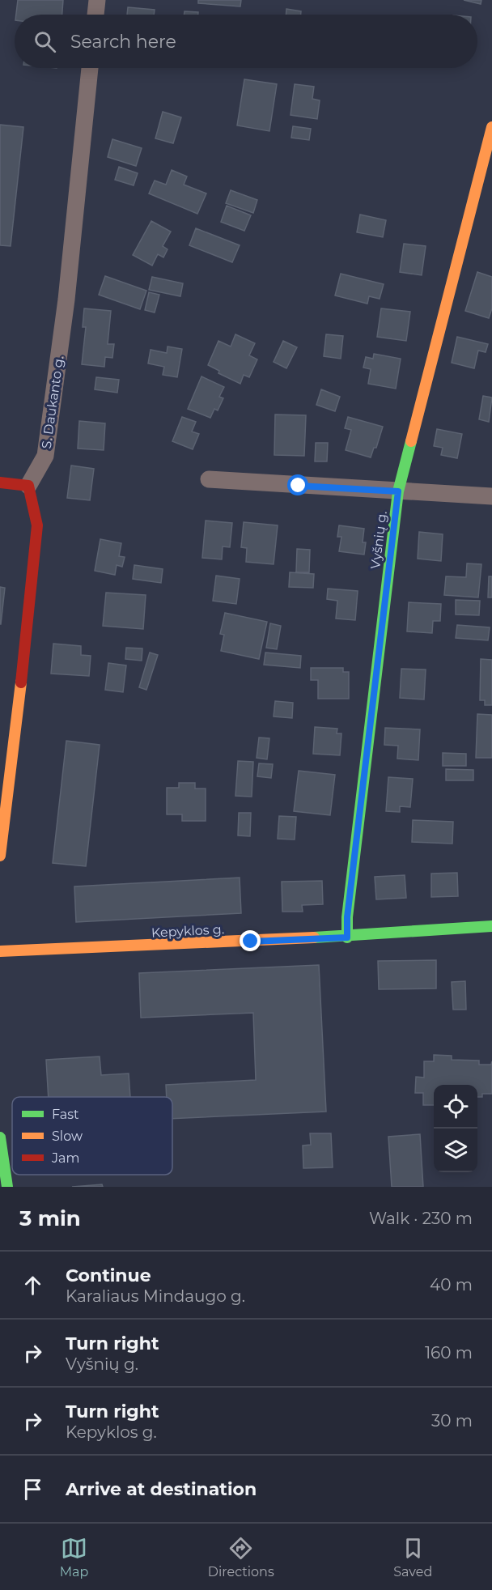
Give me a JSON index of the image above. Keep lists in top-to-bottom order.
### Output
{
  "streets": {
    "street": ["S. Daukanto g.", "Vyšnių g.", "Kepyklos g."]
  },
  "crossings": [
    ["Vyšnių g.", "Kepyklos g."]
  ],
  "legend": ["Fast", "Slow", "Jam"],
  "page": {
    "search": "Search here",
    "heading": ["3 min", "Walk · 230 m"],
    "list": [
      ["Continue", "Karaliaus Mindaugo g.", "40 m"],
      ["Turn right", "Vyšnių g.", "160 m"],
      ["Turn right", "Kepyklos g.", "30 m"],
      "Arrive at destination"
    ],
    "nav": ["Map", "Directions", "Saved"]
  }
}
